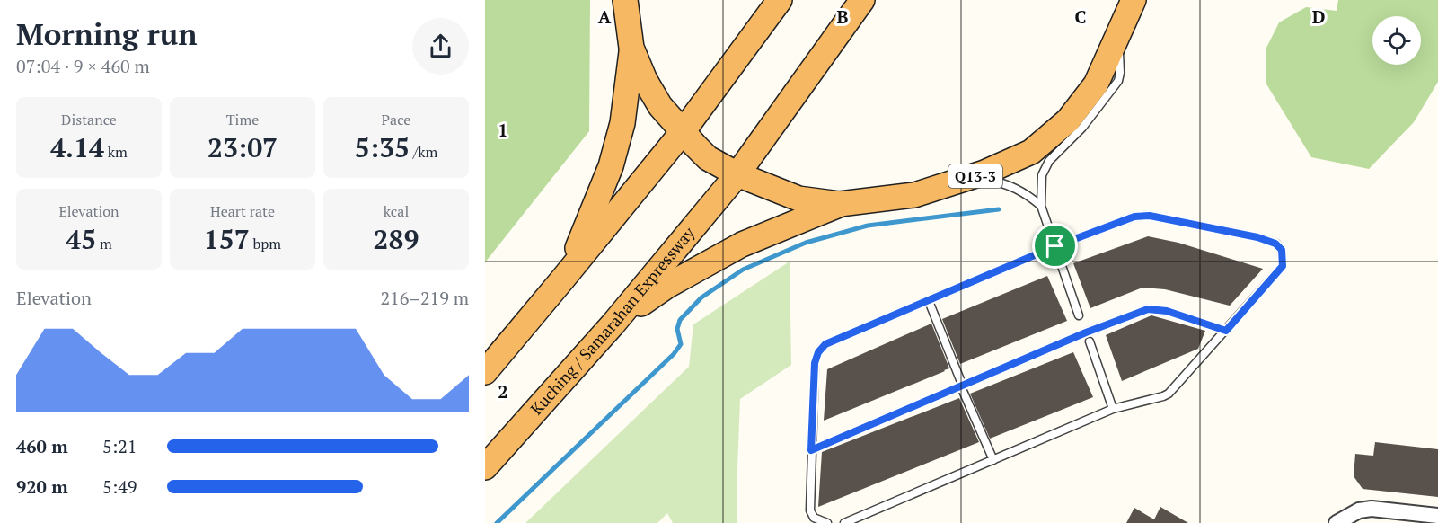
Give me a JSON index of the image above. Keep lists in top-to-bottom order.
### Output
{
  "streets": {
    "highway": ["Q13-3", "Kuching / Samarahan Expressway"]
  },
  "crossings": [
    ["Q13-3", "Kuching / Samarahan Expressway"]
  ],
  "page": {
    "heading": ["Morning run", "07:04 · 9 × 460 m"],
    "stats": [
      ["Distance", "4.14 km"],
      ["Time", "23:07"],
      ["Pace", "5:35 /km"],
      ["Elevation", "45 m"],
      ["Heart rate", "157 bpm"],
      ["kcal", "289"]
    ],
    "chart": ["Elevation", "216–219 m"],
    "list": [
      {
        "name": "460 m",
        "note": "5:21"
      },
      {
        "name": "920 m",
        "note": "5:49"
      }
    ]
  },
  "grid": {
    "columns": [
      "A",
      "B",
      "C",
      "D"
    ],
    "rows": ["1", "2"]
  }
}
